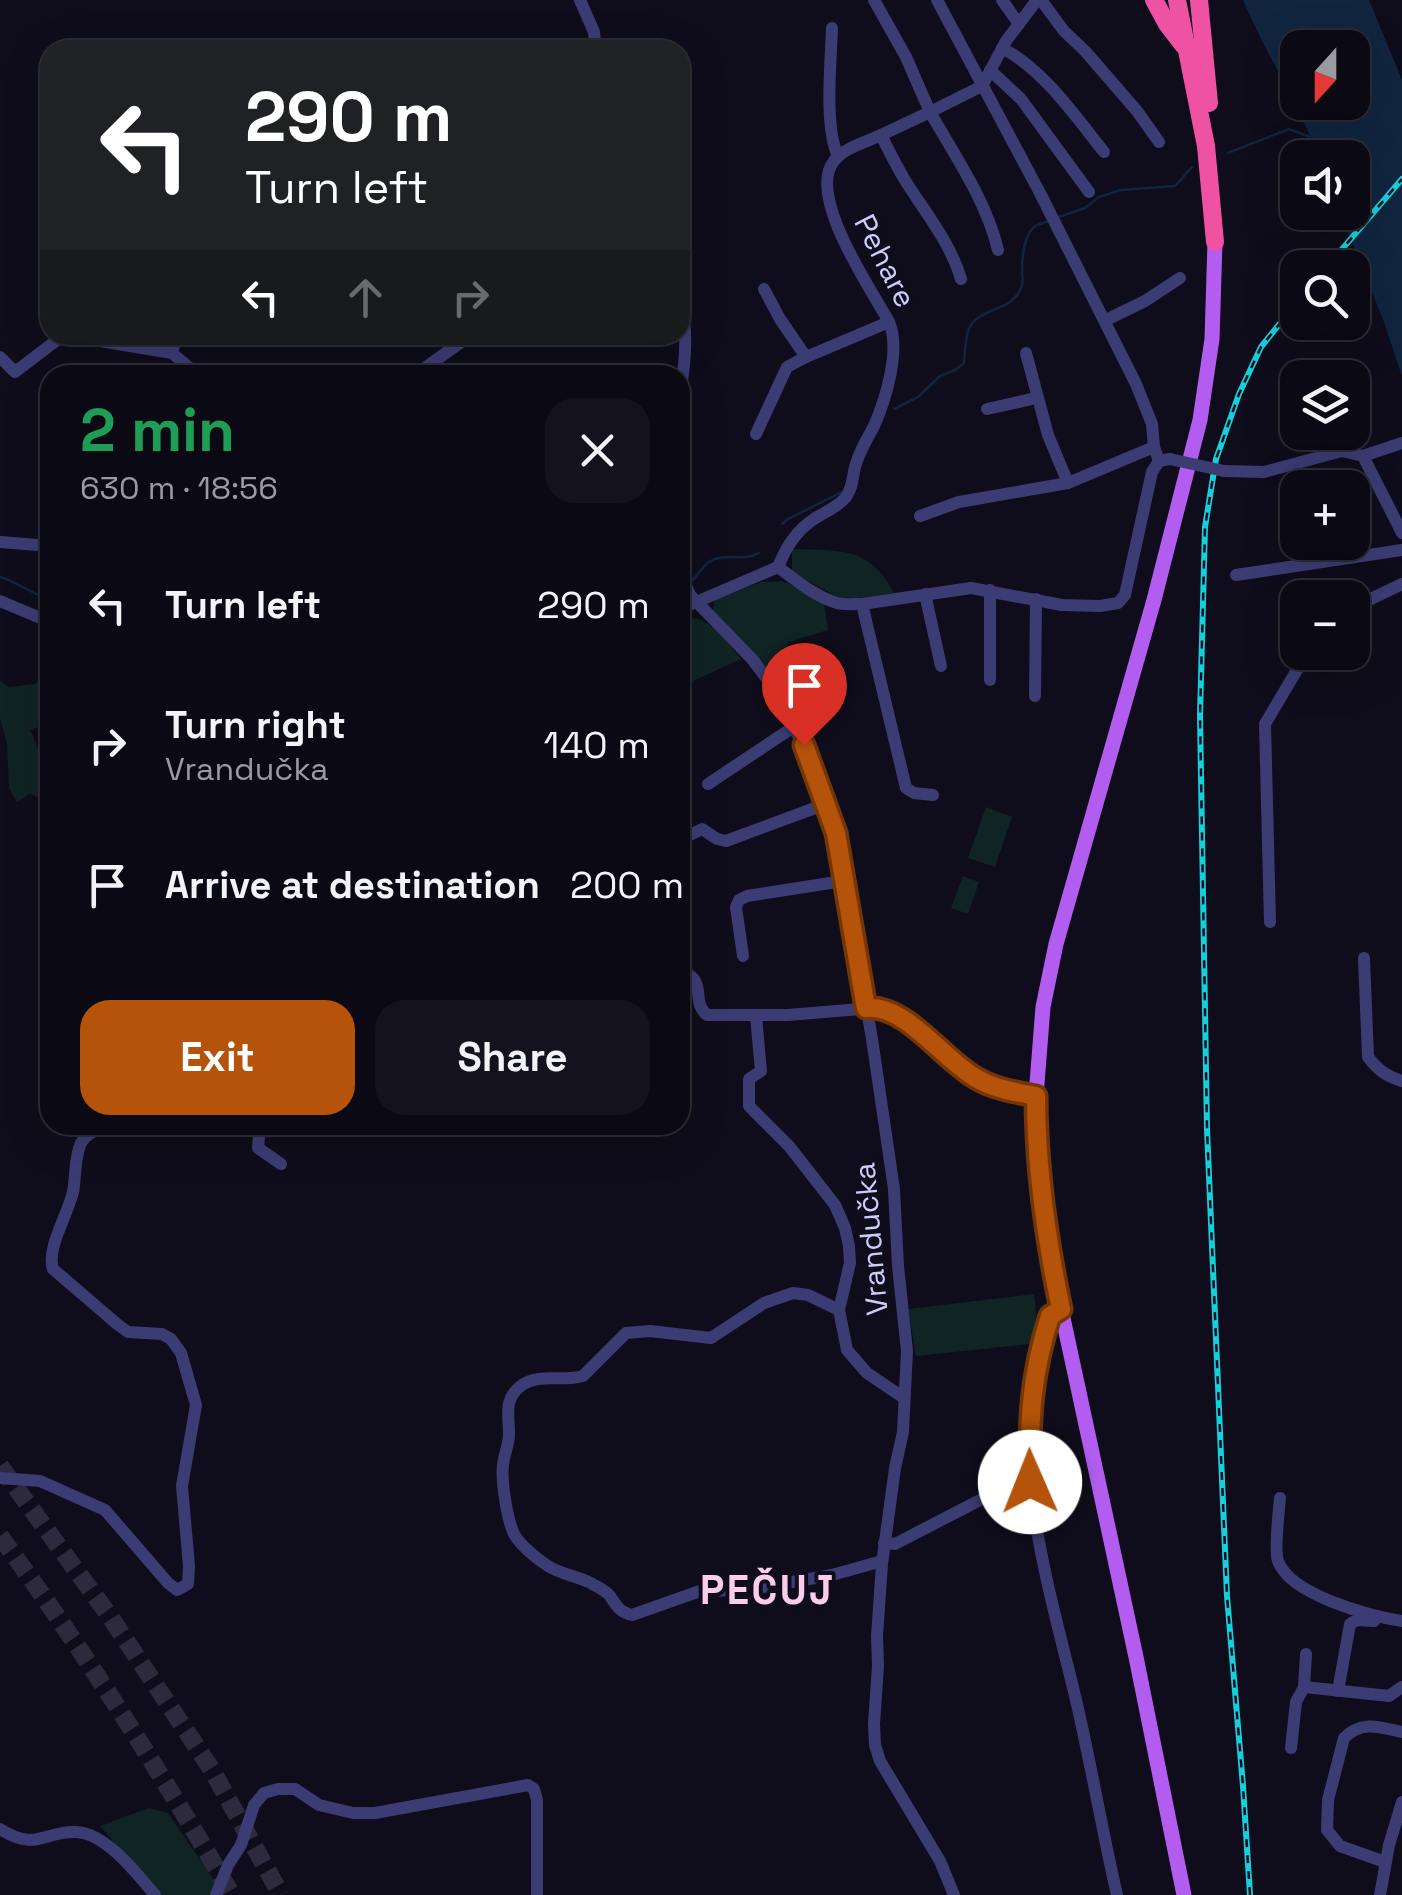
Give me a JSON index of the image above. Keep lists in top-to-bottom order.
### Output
{
  "streets": {
    "street": ["Pehare", "Vrandučka"]
  },
  "districts": ["PEČUJ"],
  "north": "bottom",
  "page": {
    "map_buttons": ["+", "−"],
    "turn": ["290 m", "Turn left"],
    "heading": ["2 min", "630 m · 18:56"],
    "list": [
      {
        "name": "Turn left",
        "value": "290 m"
      },
      {
        "name": "Turn right",
        "note": "Vrandučka",
        "value": "140 m"
      },
      {
        "name": "Arrive at destination",
        "value": "200 m"
      }
    ],
    "buttons": ["Exit", "Share"]
  }
}
